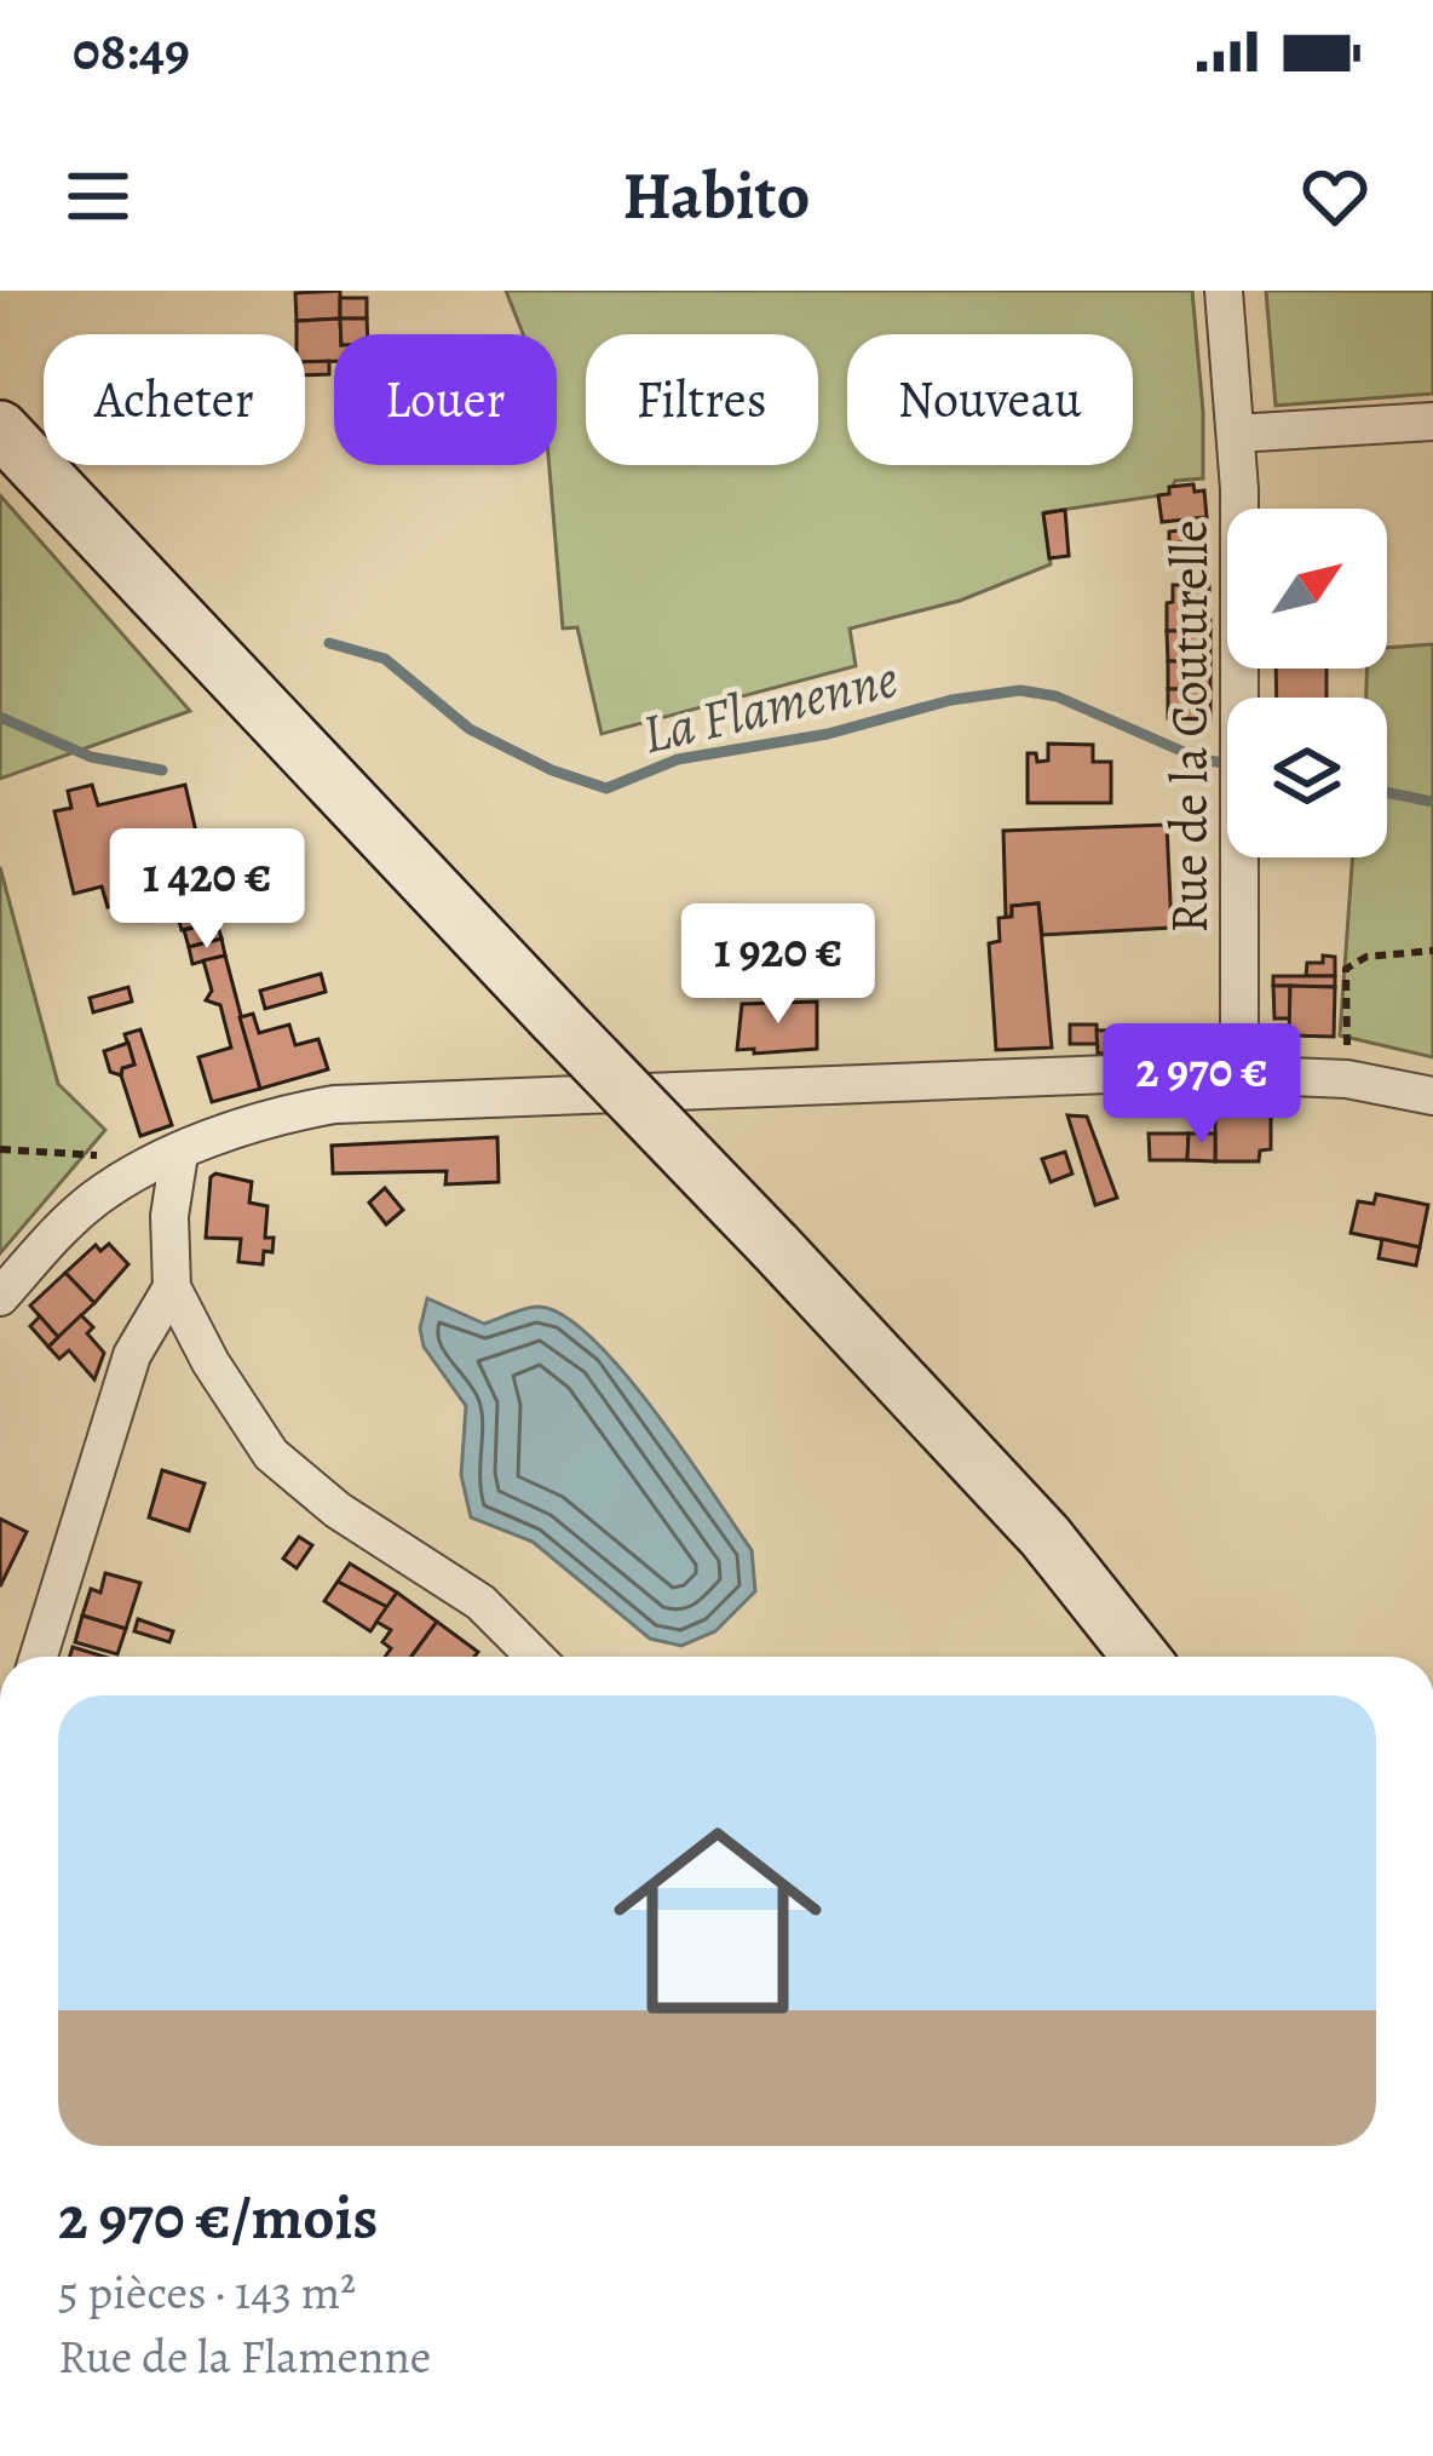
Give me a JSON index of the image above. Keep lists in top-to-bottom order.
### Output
{
  "streets": {
    "street": ["Rue de la Couturelle"]
  },
  "water": ["La Flamenne"],
  "north": "top right",
  "page": {
    "status": "08:49",
    "header": "Habito",
    "chip": [
      "Acheter",
      "Louer",
      "Filtres",
      "Nouveau"
    ],
    "price": ["1 420 €", "1 920 €", "2 970 €"],
    "list": [
      {
        "name": "2 970 €/mois",
        "note": "5 pièces · 143 m² · Rue de la Flamenne"
      }
    ]
  }
}
